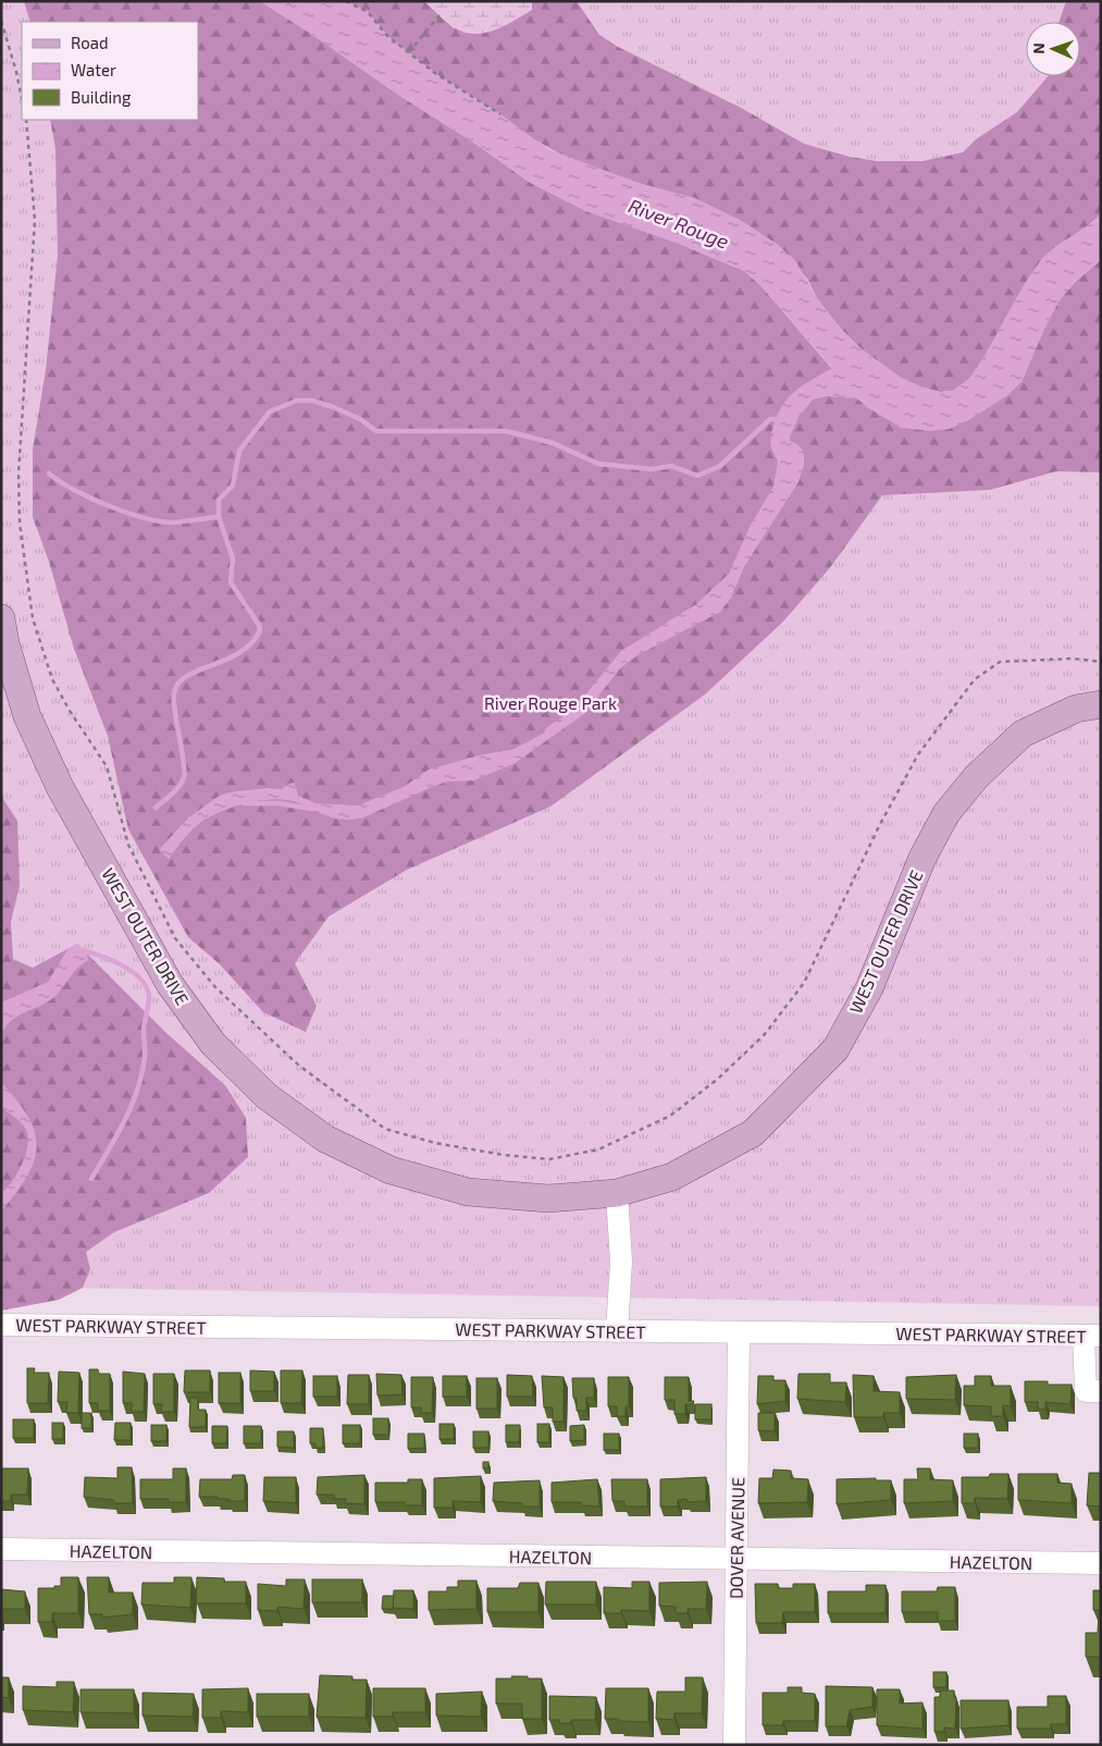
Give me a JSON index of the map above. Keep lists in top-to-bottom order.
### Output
{
  "streets": {
    "main road": ["WEST OUTER DRIVE"],
    "street": ["WEST PARKWAY STREET", "DOVER AVENUE", "HAZELTON"]
  },
  "crossings": [
    ["WEST PARKWAY STREET", "DOVER AVENUE"],
    ["DOVER AVENUE", "HAZELTON"]
  ],
  "water": ["River Rouge"],
  "parks": ["River Rouge Park"],
  "legend": ["Road", "Water", "Building"],
  "north": "left"
}
